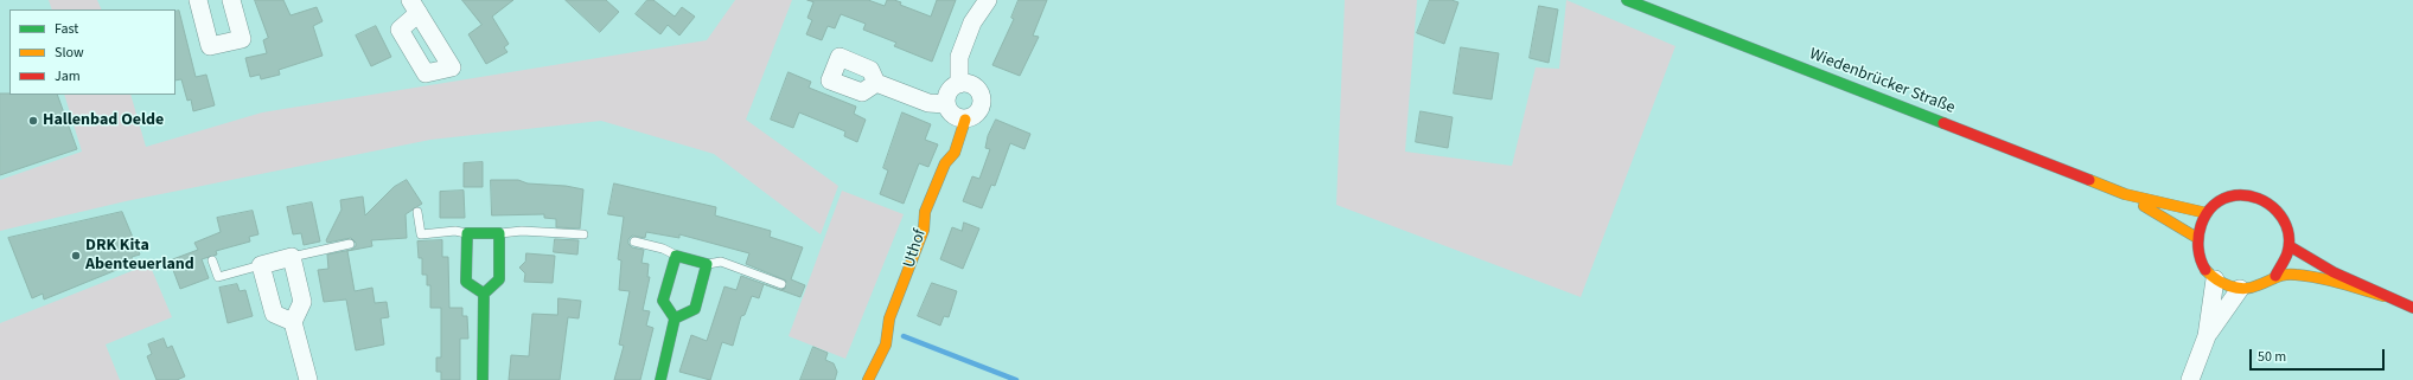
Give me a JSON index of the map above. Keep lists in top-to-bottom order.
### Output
{
  "streets": {
    "street": ["Wiedenbrücker Straße", "Uthof"]
  },
  "places": ["Hallenbad Oelde", "DRK Kita Abenteuerland"],
  "legend": ["Fast", "Slow", "Jam"],
  "scale_bar": "50 m"
}
